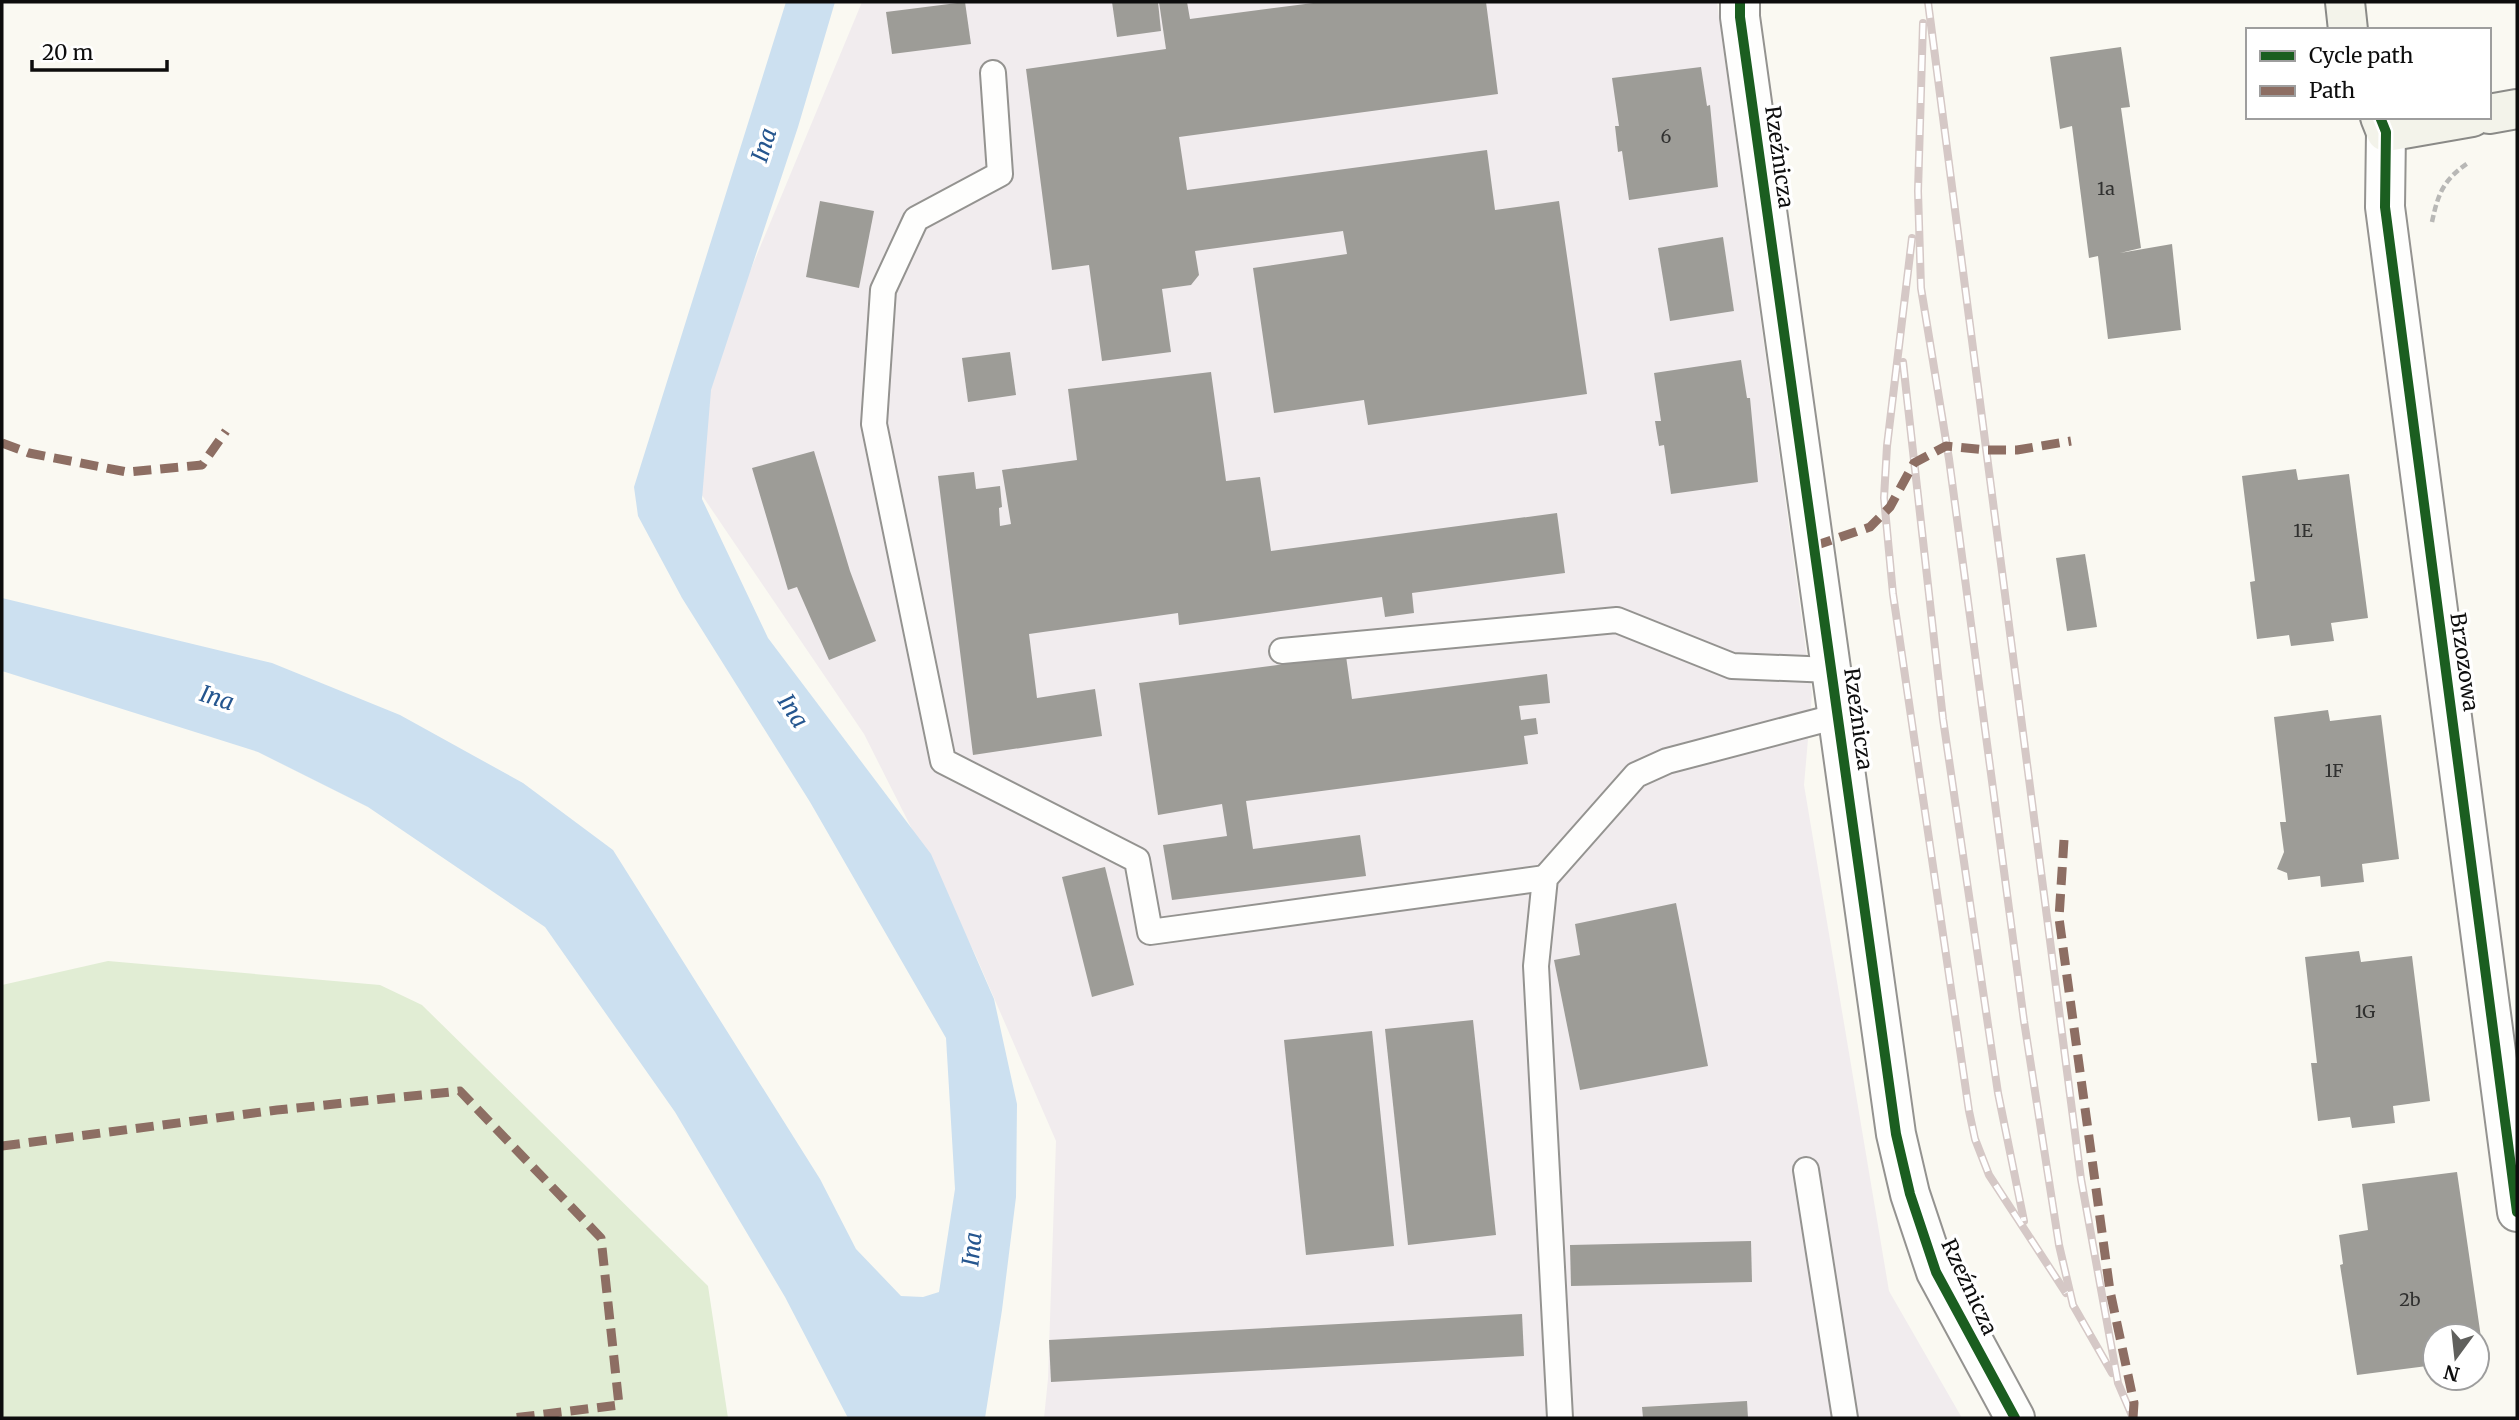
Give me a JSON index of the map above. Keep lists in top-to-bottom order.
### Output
{
  "streets": {
    "street": ["Rzeźnicza", "Brzozowa"]
  },
  "water": ["Ina"],
  "house_numbers": [
    "6",
    "1a",
    "1E",
    "1F",
    "1G",
    "2b"
  ],
  "legend": ["Cycle path", "Path"],
  "scale_bar": "20 m",
  "north": "bottom"
}
